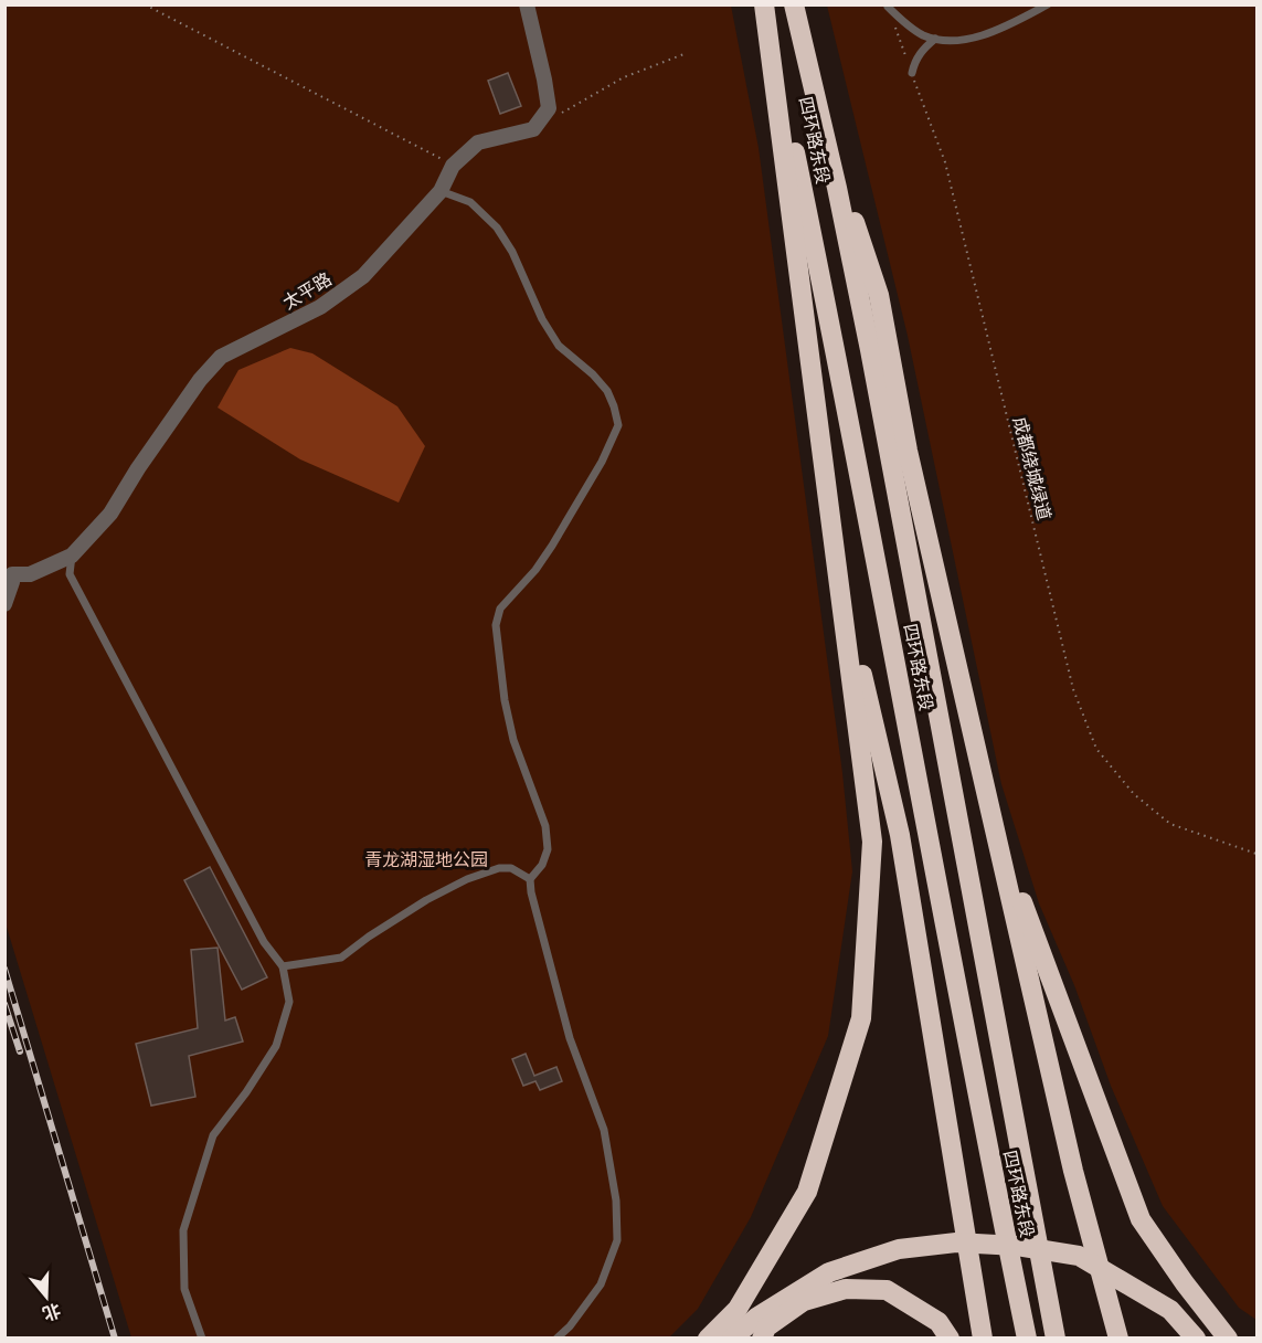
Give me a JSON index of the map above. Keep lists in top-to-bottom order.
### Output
{
  "streets": {
    "highway": ["四环路东段"],
    "street": ["太平路"],
    "path": ["成都绕城绿道"]
  },
  "parks": ["青龙湖湿地公园"],
  "north": "bottom"
}
